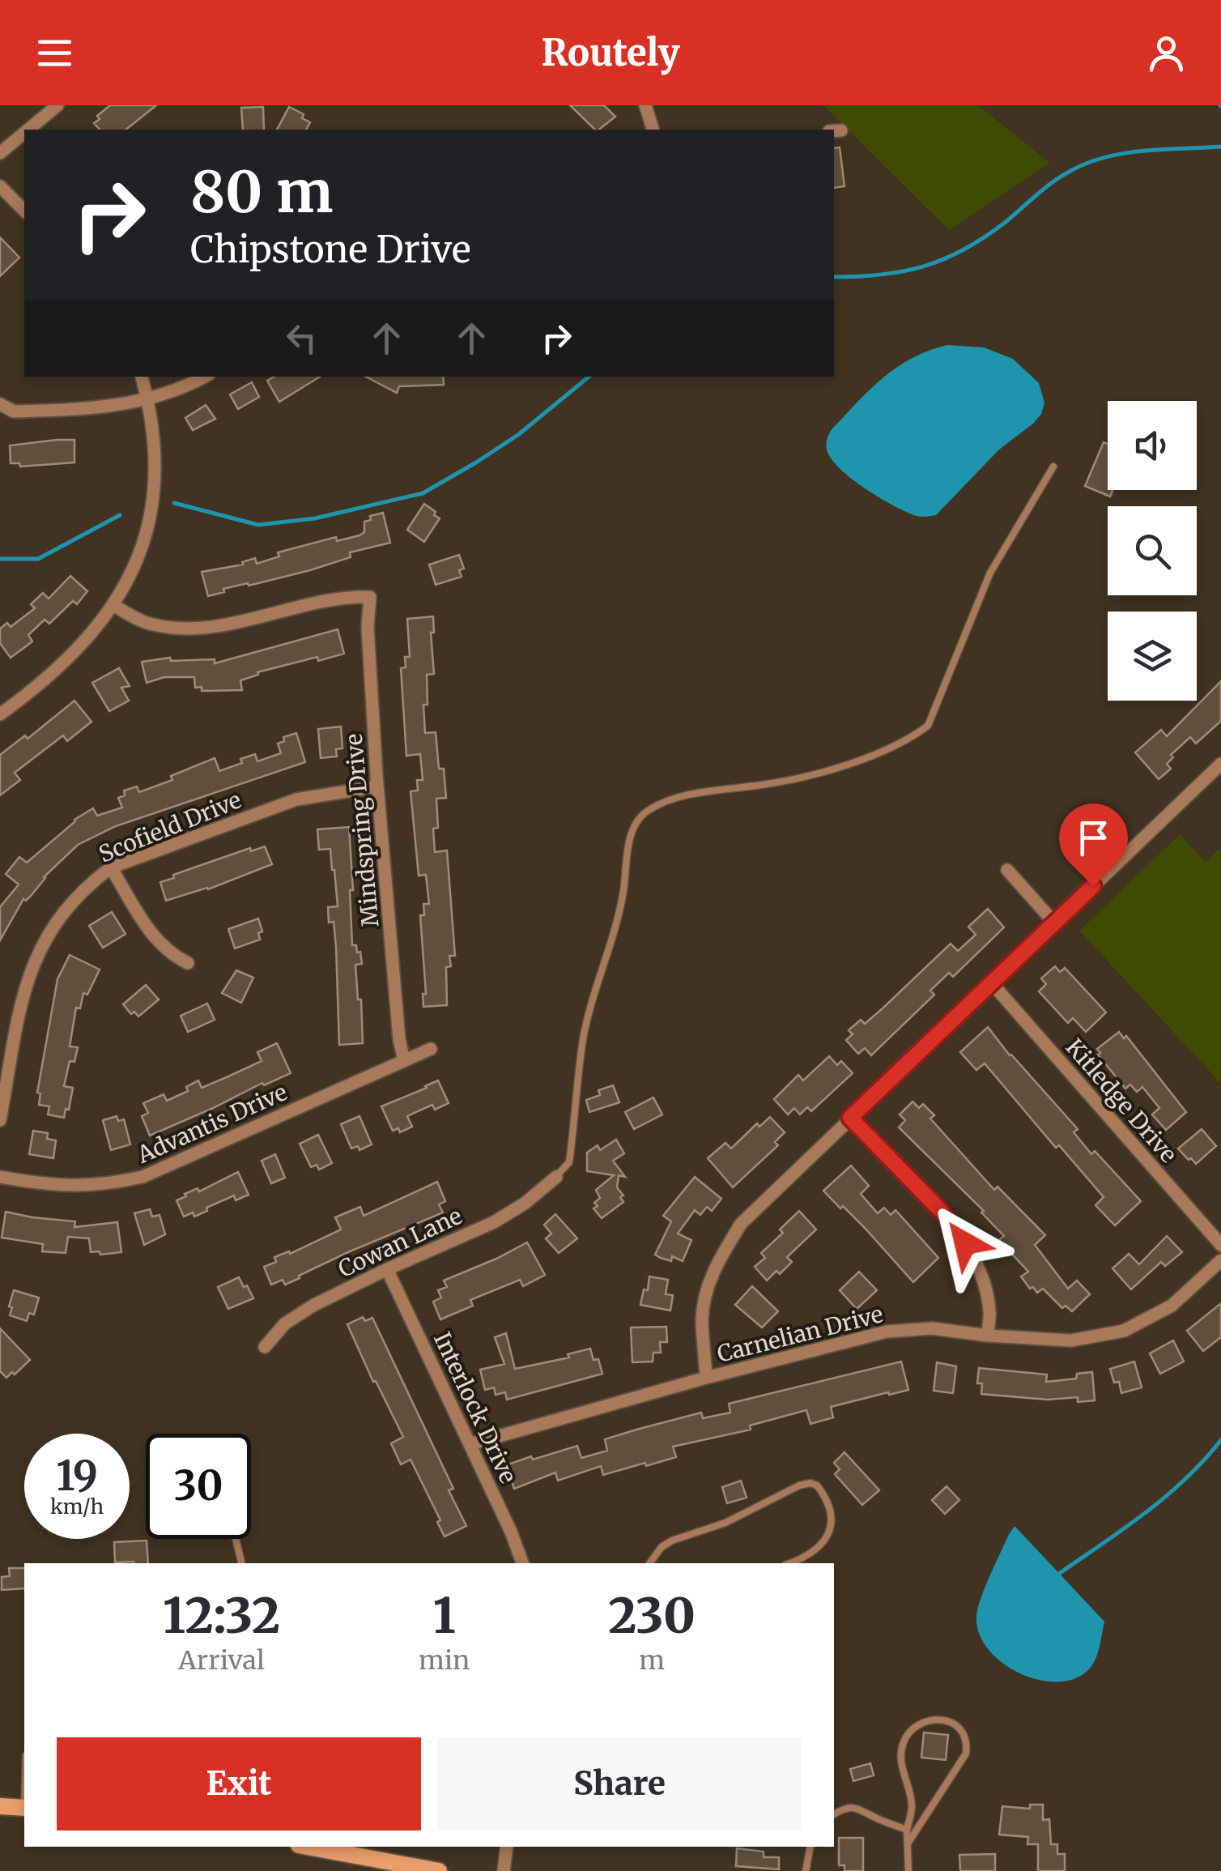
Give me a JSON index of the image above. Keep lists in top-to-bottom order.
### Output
{
  "streets": {
    "street": [
      "Scofield Drive",
      "Mindspring Drive",
      "Kitledge Drive",
      "Advantis Drive",
      "Cowan Lane",
      "Carnelian Drive",
      "Interlock Drive"
    ]
  },
  "crossings": [
    ["Scofield Drive", "Mindspring Drive"],
    ["Mindspring Drive", "Advantis Drive"],
    ["Cowan Lane", "Interlock Drive"],
    ["Carnelian Drive", "Interlock Drive"]
  ],
  "page": {
    "header": "Routely",
    "turn": ["80 m", "Chipstone Drive"],
    "speed": "19 km/h",
    "limit": "30",
    "eta": [
      "12:32",
      "Arrival",
      "1",
      "min",
      "230",
      "m"
    ],
    "buttons": ["Exit", "Share"]
  }
}
